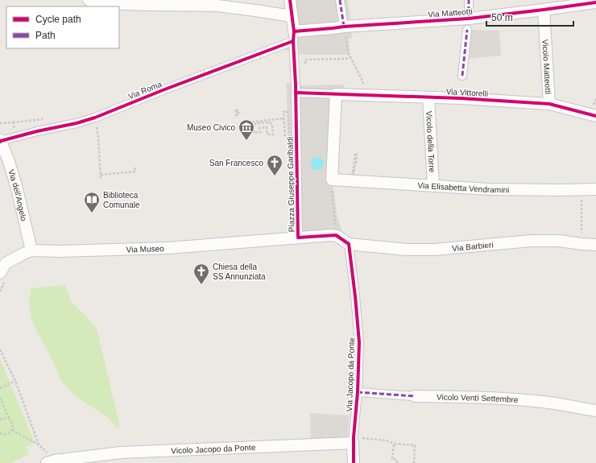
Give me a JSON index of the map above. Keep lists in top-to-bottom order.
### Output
{
  "streets": {
    "street": [
      "Via Matteotti",
      "Vicolo Matteotti",
      "Via Roma",
      "Via Vittorelli",
      "Vicolo della Torre",
      "Piazza Giuseppe Garibaldi",
      "Via Elisabetta Vendramini",
      "Via dell'Angelo",
      "Via Barbieri",
      "Via Museo",
      "Via Jacopo da Ponte",
      "Vicolo Venti Settembre",
      "Vicolo Jacopo da Ponte"
    ]
  },
  "crossings": [
    ["Via Matteotti", "Vicolo Matteotti"],
    ["Via Matteotti", "Via Roma"],
    ["Via Matteotti", "Piazza Giuseppe Garibaldi"],
    ["Vicolo Matteotti", "Via Vittorelli"],
    ["Via Roma", "Piazza Giuseppe Garibaldi"],
    ["Via Roma", "Via dell'Angelo"],
    ["Via Vittorelli", "Vicolo della Torre"],
    ["Vicolo della Torre", "Via Elisabetta Vendramini"],
    ["Piazza Giuseppe Garibaldi", "Via Museo"],
    ["Via dell'Angelo", "Via Museo"],
    ["Via Barbieri", "Via Jacopo da Ponte"],
    ["Via Jacopo da Ponte", "Vicolo Venti Settembre"],
    ["Via Jacopo da Ponte", "Vicolo Jacopo da Ponte"]
  ],
  "places": {
    "museum": ["Museo Civico"],
    "church": ["San Francesco", "Chiesa della SS Annunziata"],
    "library": ["Biblioteca Comunale"]
  },
  "legend": ["Cycle path", "Path"],
  "scale_bar": "50 m"
}
